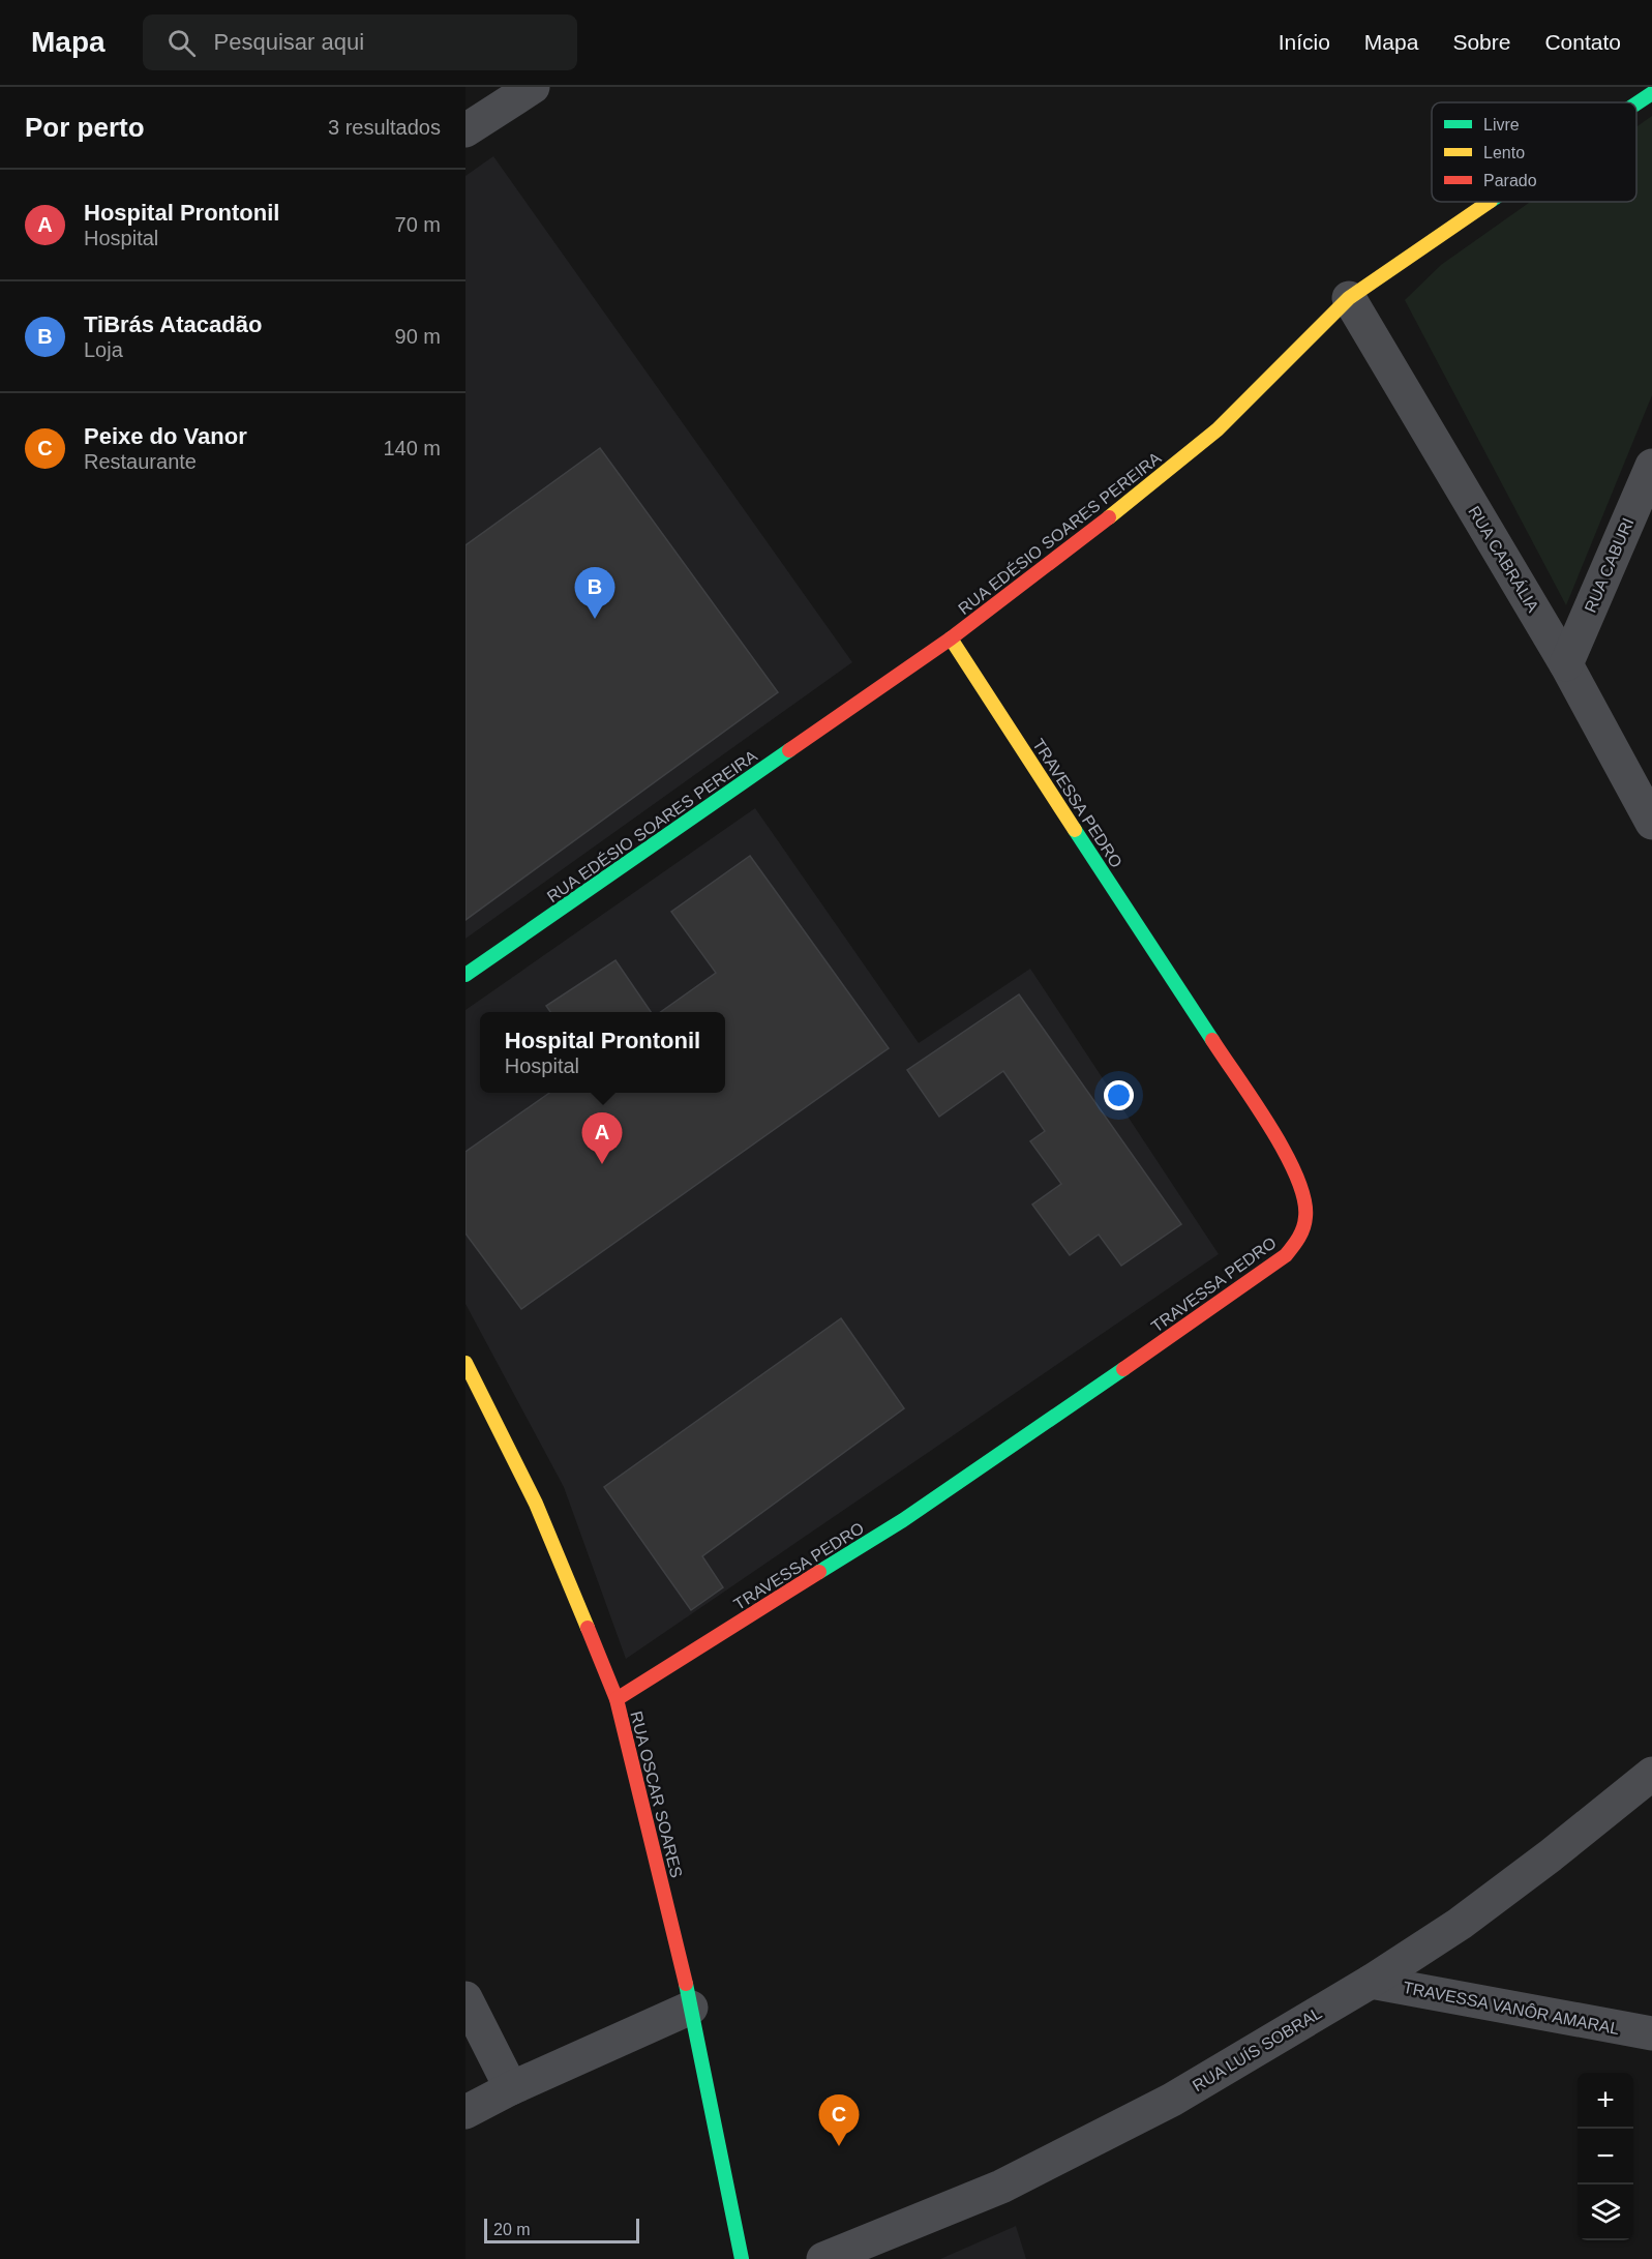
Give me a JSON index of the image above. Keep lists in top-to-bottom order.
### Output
{
  "streets": {
    "street": [
      "RUA EDÉSIO SOARES PEREIRA",
      "RUA CABRÁLIA",
      "RUA CABURI",
      "TRAVESSA PEDRO",
      "RUA OSCAR SOARES",
      "TRAVESSA VANÔR AMARAL",
      "RUA LUÍS SOBRAL"
    ]
  },
  "crossings": [
    ["RUA EDÉSIO SOARES PEREIRA", "RUA CABRÁLIA"],
    ["RUA EDÉSIO SOARES PEREIRA", "TRAVESSA PEDRO"],
    ["RUA CABRÁLIA", "RUA CABURI"],
    ["TRAVESSA PEDRO", "RUA OSCAR SOARES"],
    ["TRAVESSA VANÔR AMARAL", "RUA LUÍS SOBRAL"]
  ],
  "legend": ["Livre", "Lento", "Parado"],
  "scale_bar": "20 m",
  "page": {
    "header": "Mapa",
    "search": "Pesquisar aqui",
    "nav": [
      "Início",
      "Mapa",
      "Sobre",
      "Contato"
    ],
    "heading": ["Por perto", "3 resultados"],
    "list": [
      {
        "mark": "A",
        "name": "Hospital Prontonil",
        "note": "Hospital",
        "value": "70 m"
      },
      {
        "mark": "B",
        "name": "TiBrás Atacadão",
        "note": "Loja",
        "value": "90 m"
      },
      {
        "mark": "C",
        "name": "Peixe do Vanor",
        "note": "Restaurante",
        "value": "140 m"
      }
    ],
    "pins": ["B", "A", "C"],
    "popup": ["Hospital Prontonil", "Hospital"],
    "map_buttons": ["+", "−"],
    "scale": "20 m"
  }
}
